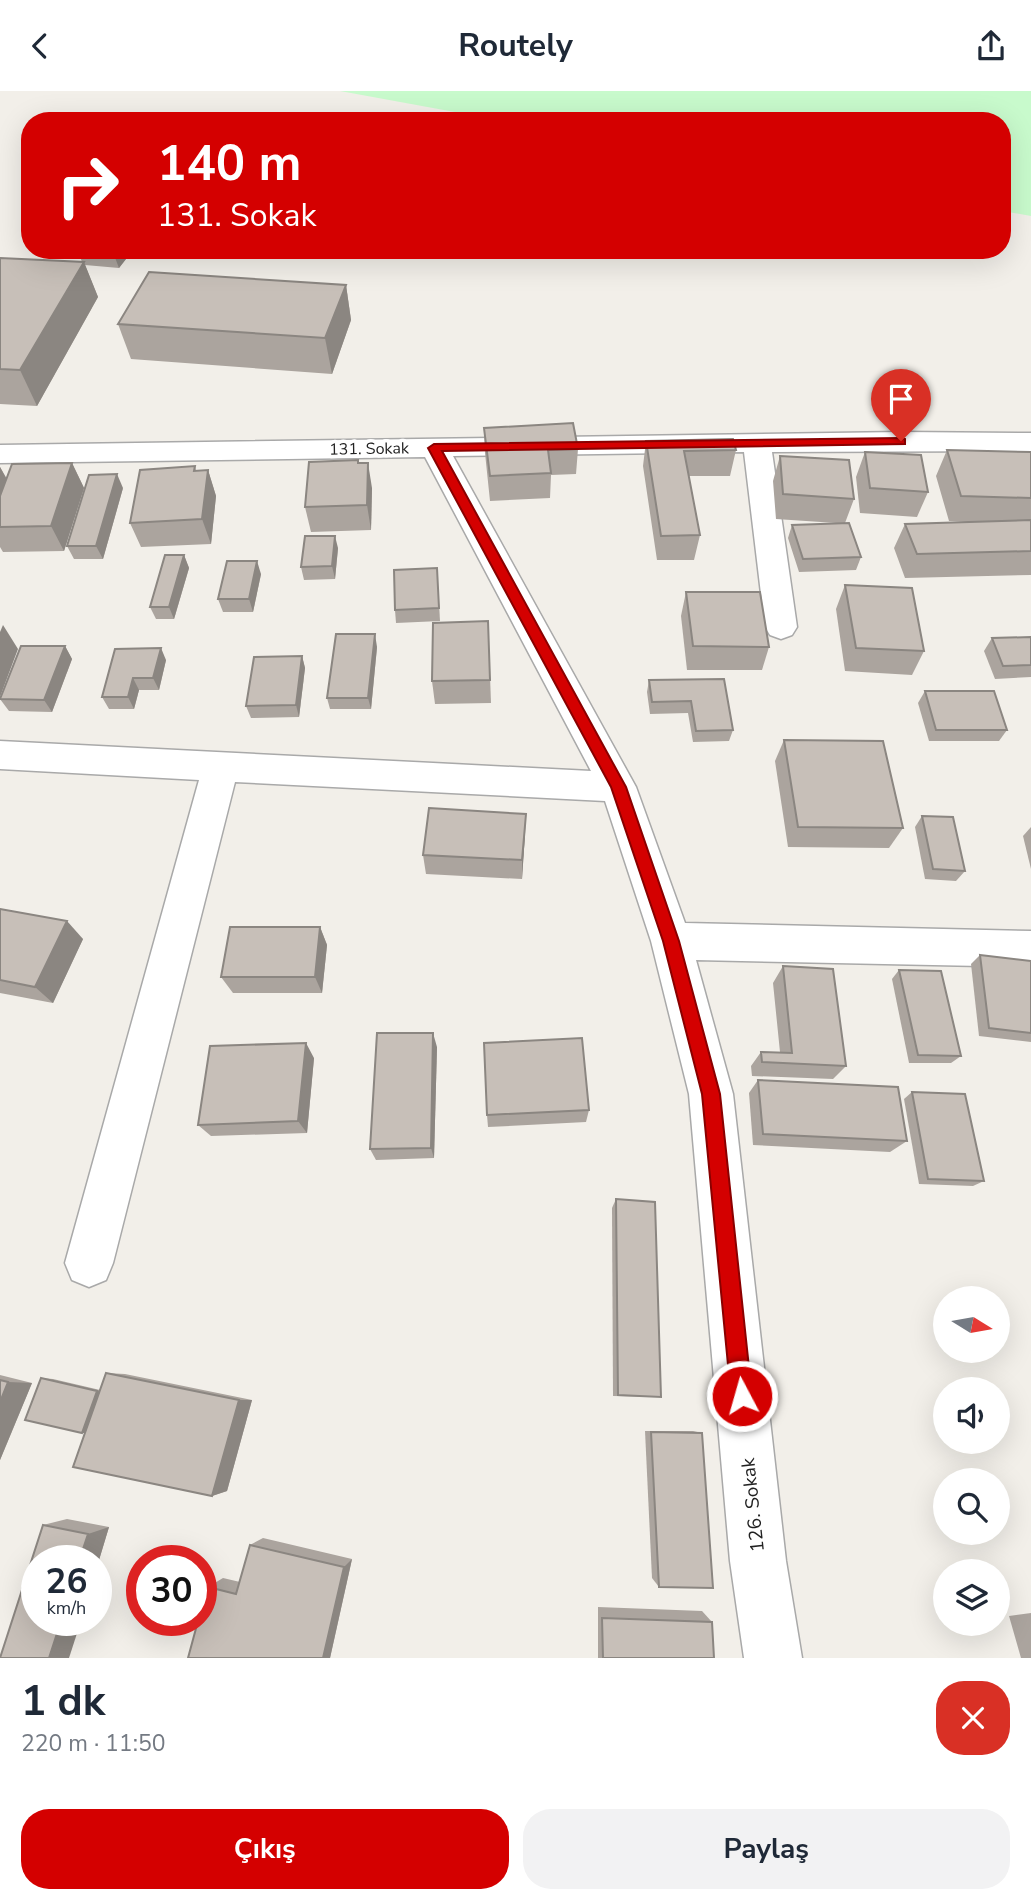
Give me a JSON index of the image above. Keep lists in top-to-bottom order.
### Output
{
  "streets": {
    "street": ["131. Sokak", "126. Sokak"]
  },
  "crossings": [
    ["131. Sokak", "126. Sokak"]
  ],
  "north": "right",
  "page": {
    "header": "Routely",
    "turn": ["140 m", "131. Sokak"],
    "speed": "26 km/h",
    "limit": "30",
    "heading": ["1 dk", "220 m · 11:50"],
    "buttons": ["Çıkış", "Paylaş"]
  }
}
